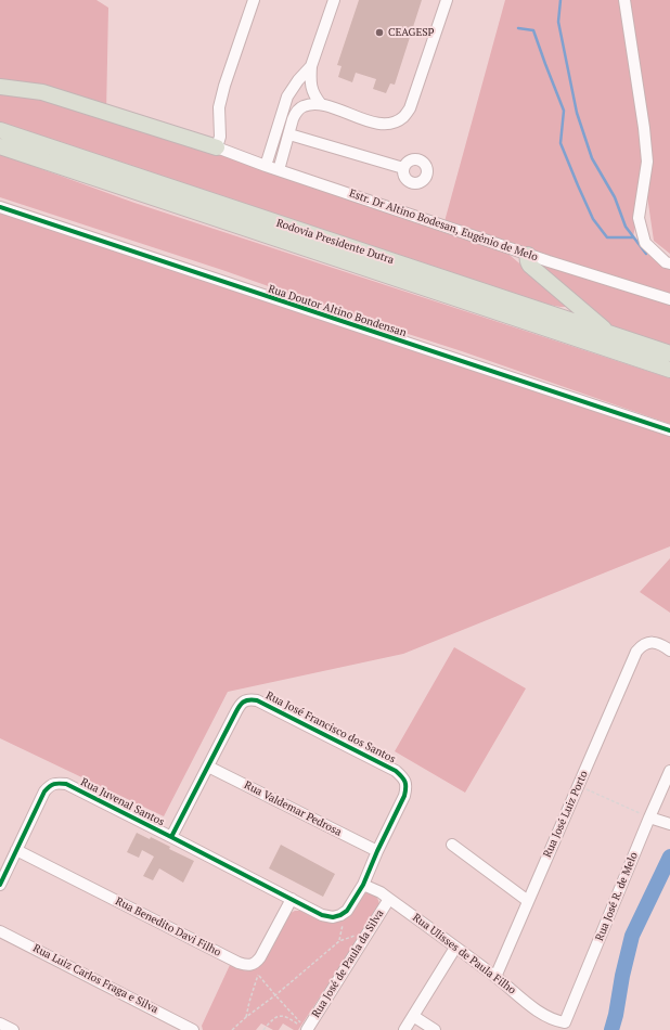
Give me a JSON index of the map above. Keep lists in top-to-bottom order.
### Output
{
  "streets": {
    "highway": ["Rodovia Presidente Dutra"],
    "street": [
      "Estr. Dr Altino Bodesan, Eugênio de Melo",
      "Rua Doutor Altino Bondensan",
      "Rua José Francisco dos Santos",
      "Rua Juvenal Santos",
      "Rua Valdemar Pedrosa",
      "Rua José Luiz Porto",
      "Rua José R. de Melo",
      "Rua Benedito Davi Filho",
      "Rua Ulisses de Paula Filho",
      "Rua José de Paula da Silva",
      "Rua Luiz Carlos Fraga e Silva"
    ]
  },
  "crossings": [
    ["Rua José Francisco dos Santos", "Rua Juvenal Santos"],
    ["Rua José Francisco dos Santos", "Rua Valdemar Pedrosa"],
    ["Rua Juvenal Santos", "Rua Benedito Davi Filho"],
    ["Rua José Luiz Porto", "Rua Ulisses de Paula Filho"],
    ["Rua José R. de Melo", "Rua Ulisses de Paula Filho"],
    ["Rua Ulisses de Paula Filho", "Rua José de Paula da Silva"]
  ],
  "places": ["CEAGESP"]
}
